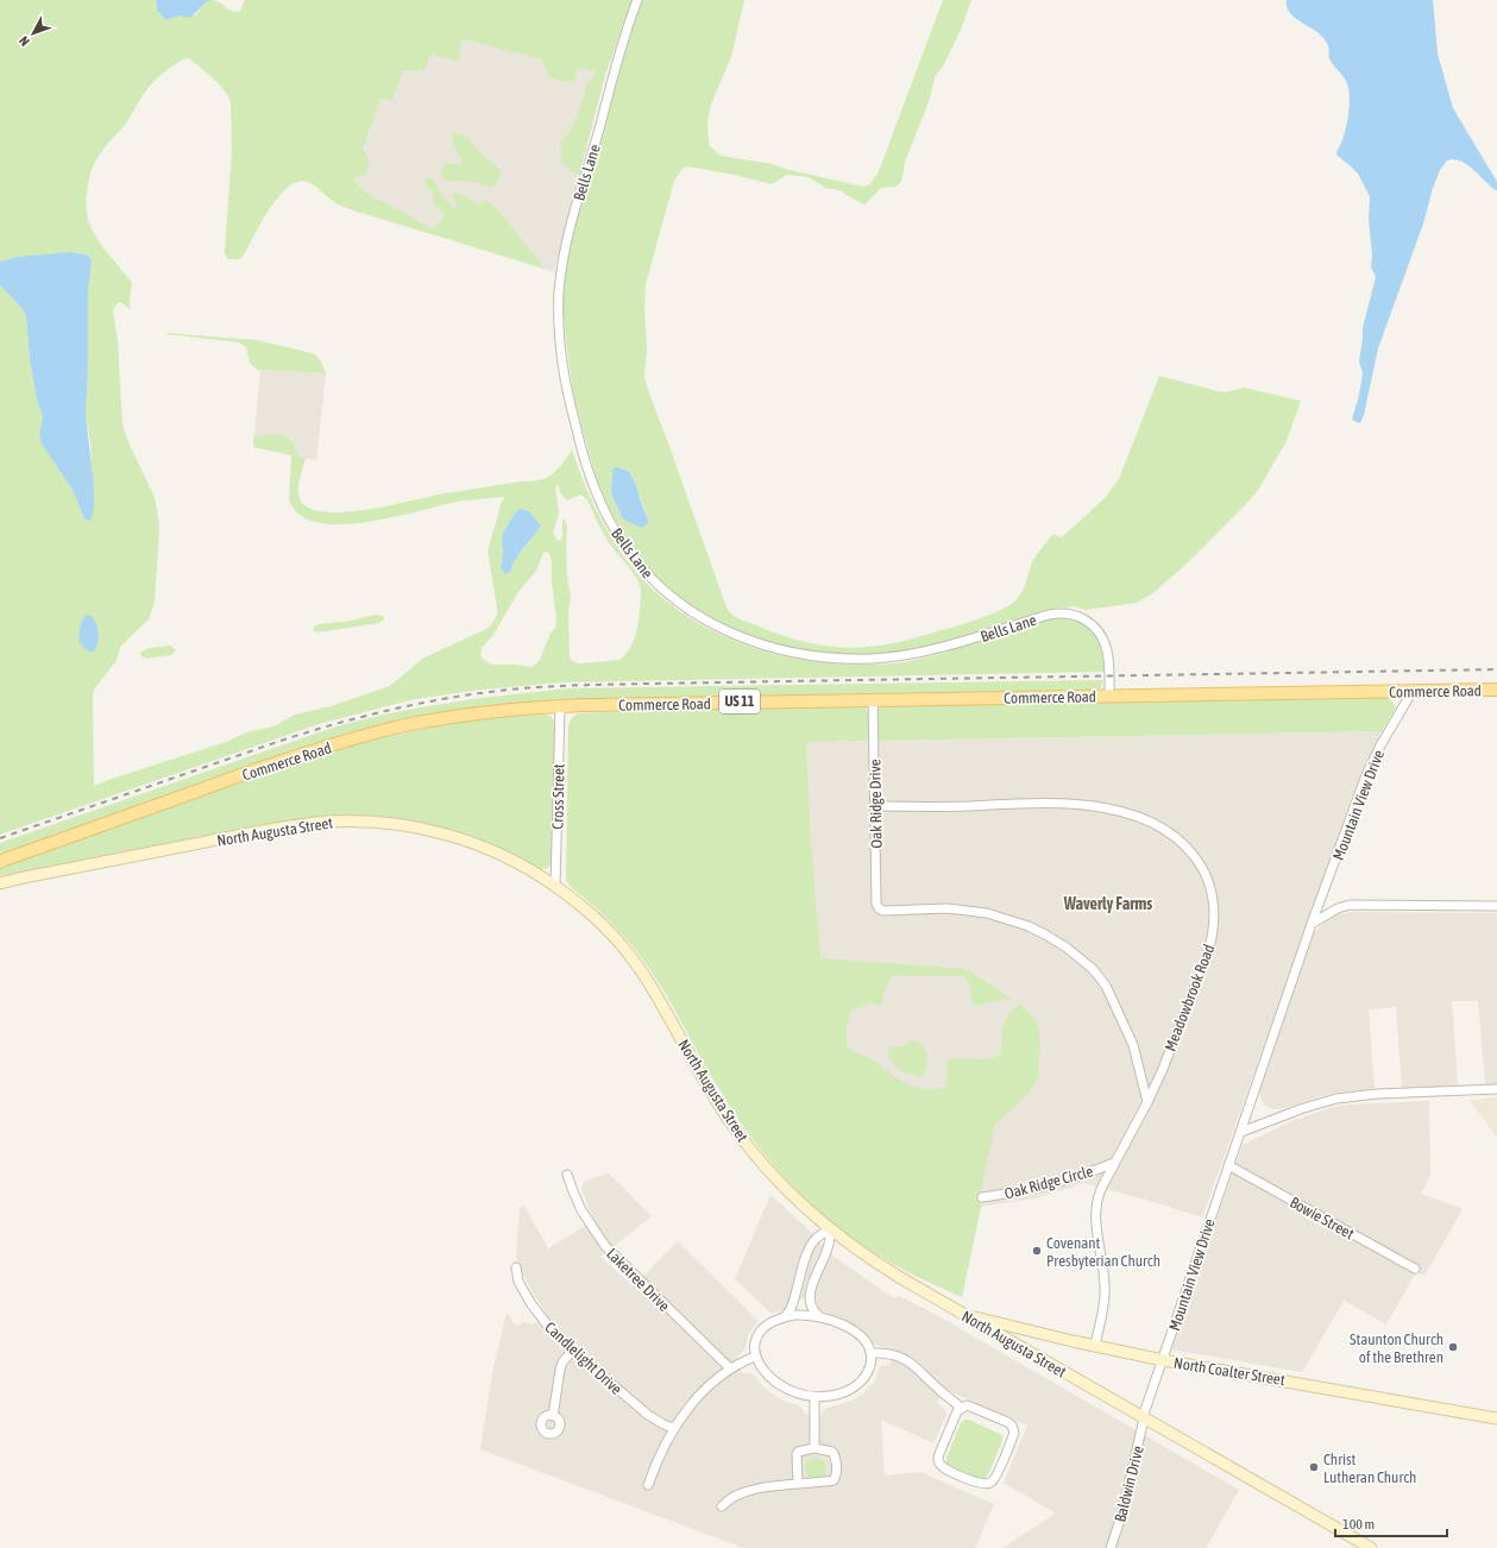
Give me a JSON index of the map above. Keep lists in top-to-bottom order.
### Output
{
  "streets": {
    "main road": [
      "Commerce Road",
      "US 11",
      "North Augusta Street",
      "North Coalter Street"
    ],
    "street": [
      "Bells Lane",
      "Cross Street",
      "Oak Ridge Drive",
      "Mountain View Drive",
      "Meadowbrook Road",
      "Oak Ridge Circle",
      "Bowie Street",
      "Laketree Drive",
      "Candlelight Drive",
      "Baldwin Drive"
    ]
  },
  "crossings": [
    ["Bells Lane", "Commerce Road"],
    ["Commerce Road", "Cross Street"],
    ["Commerce Road", "Oak Ridge Drive"],
    ["Commerce Road", "Mountain View Drive"],
    ["Cross Street", "North Augusta Street"],
    ["Oak Ridge Drive", "Meadowbrook Road"],
    ["Mountain View Drive", "North Augusta Street"],
    ["Mountain View Drive", "Bowie Street"],
    ["Mountain View Drive", "North Coalter Street"],
    ["Mountain View Drive", "Baldwin Drive"],
    ["North Augusta Street", "North Coalter Street"],
    ["North Augusta Street", "Baldwin Drive"],
    ["Meadowbrook Road", "Oak Ridge Circle"],
    ["Meadowbrook Road", "North Coalter Street"]
  ],
  "districts": ["Waverly Farms"],
  "places": ["Covenant Presbyterian Church", "Staunton Church of the Brethren", "Christ Lutheran Church"],
  "scale_bar": "100 m",
  "north": "bottom left"
}
